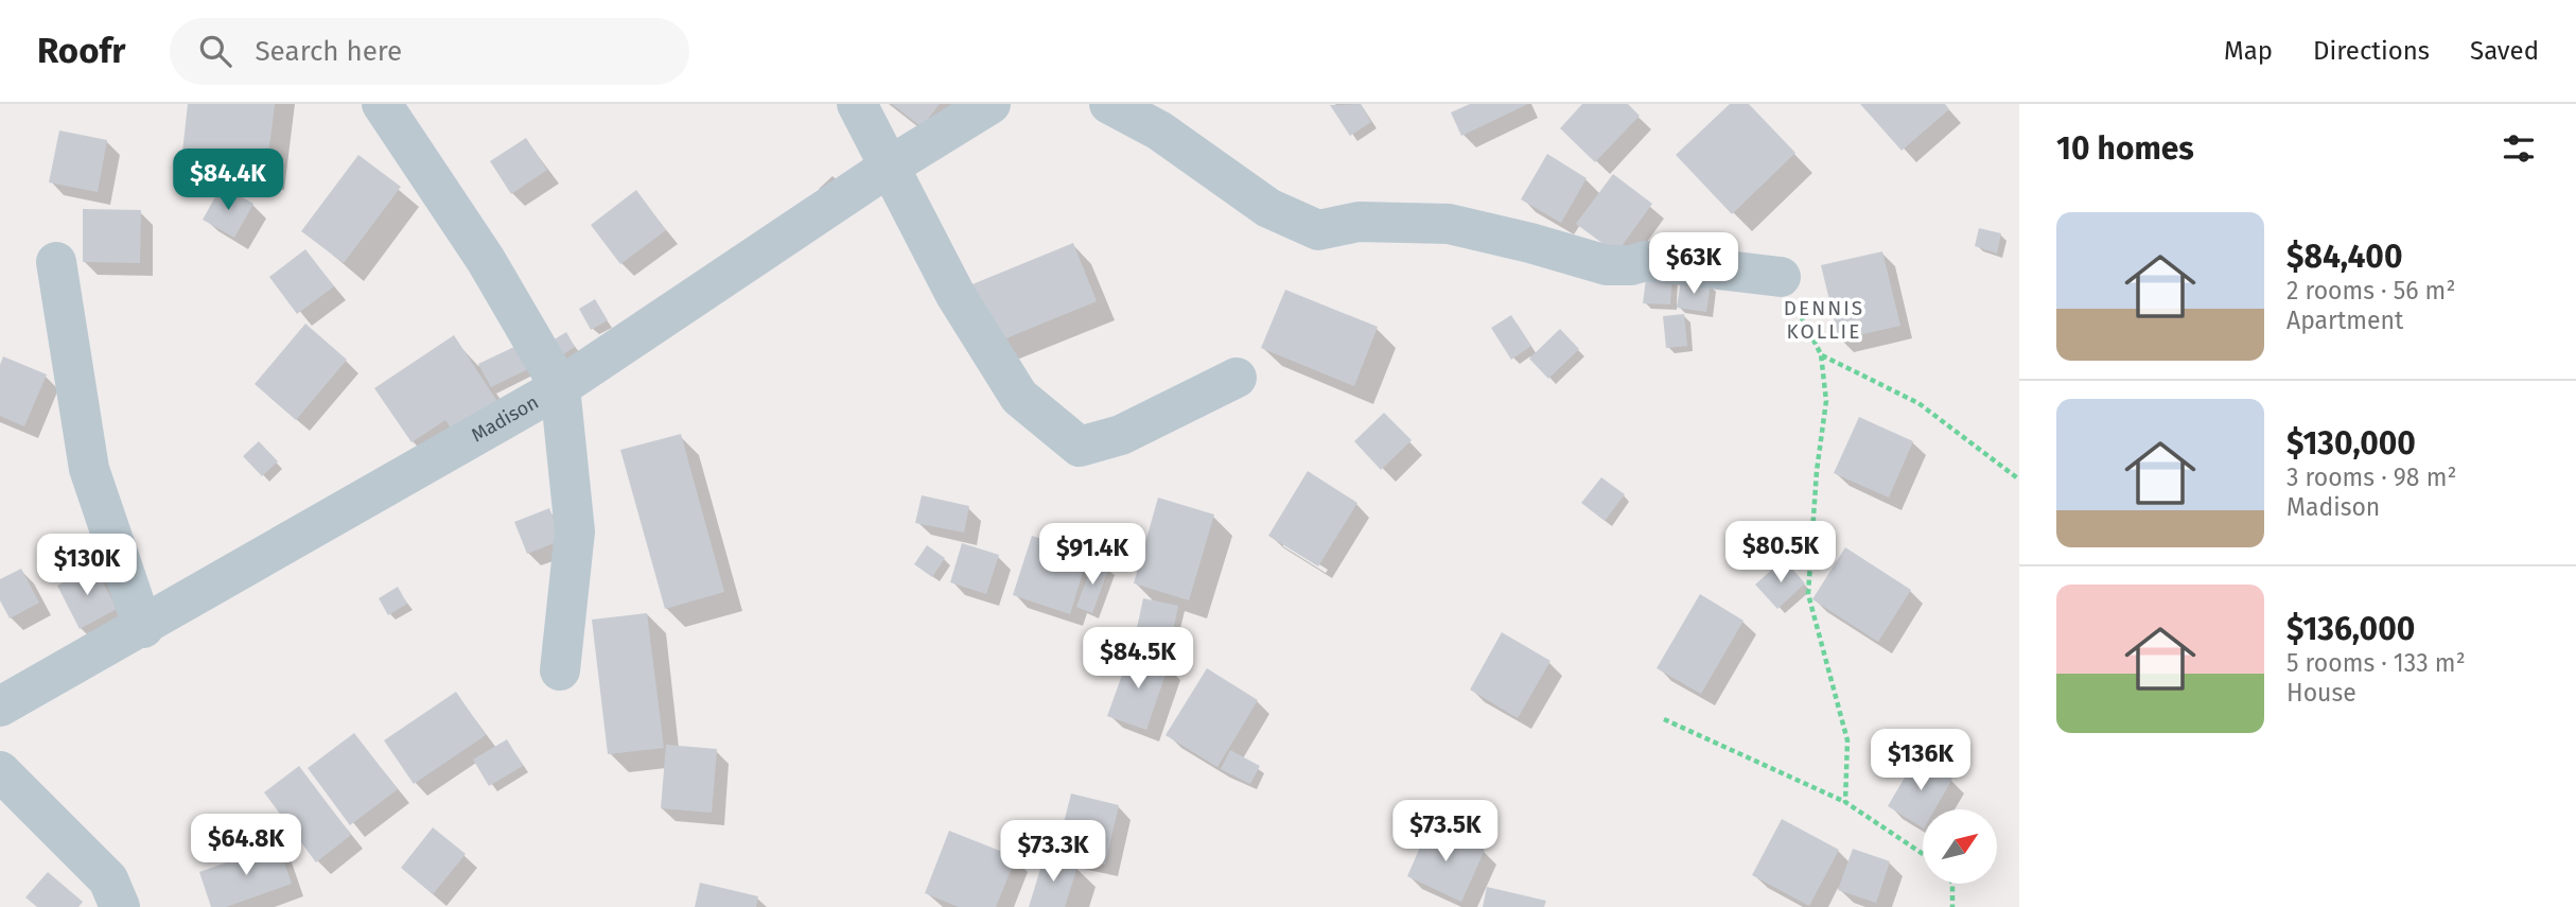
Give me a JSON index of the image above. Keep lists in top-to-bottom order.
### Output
{
  "streets": {
    "street": ["Madison"]
  },
  "districts": ["DENNIS KOLLIE"],
  "north": "top right",
  "page": {
    "header": "Roofr",
    "search": "Search here",
    "nav": ["Map", "Directions", "Saved"],
    "heading": "10 homes",
    "price": [
      "$84.4K",
      "$63K",
      "$80.5K",
      "$91.4K",
      "$130K",
      "$84.5K",
      "$136K",
      "$73.5K",
      "$64.8K",
      "$73.3K"
    ],
    "list": [
      {
        "name": "$84,400",
        "note": "2 rooms · 56 m² · Apartment"
      },
      {
        "name": "$130,000",
        "note": "3 rooms · 98 m² · Madison"
      },
      {
        "name": "$136,000",
        "note": "5 rooms · 133 m² · House"
      }
    ]
  }
}
